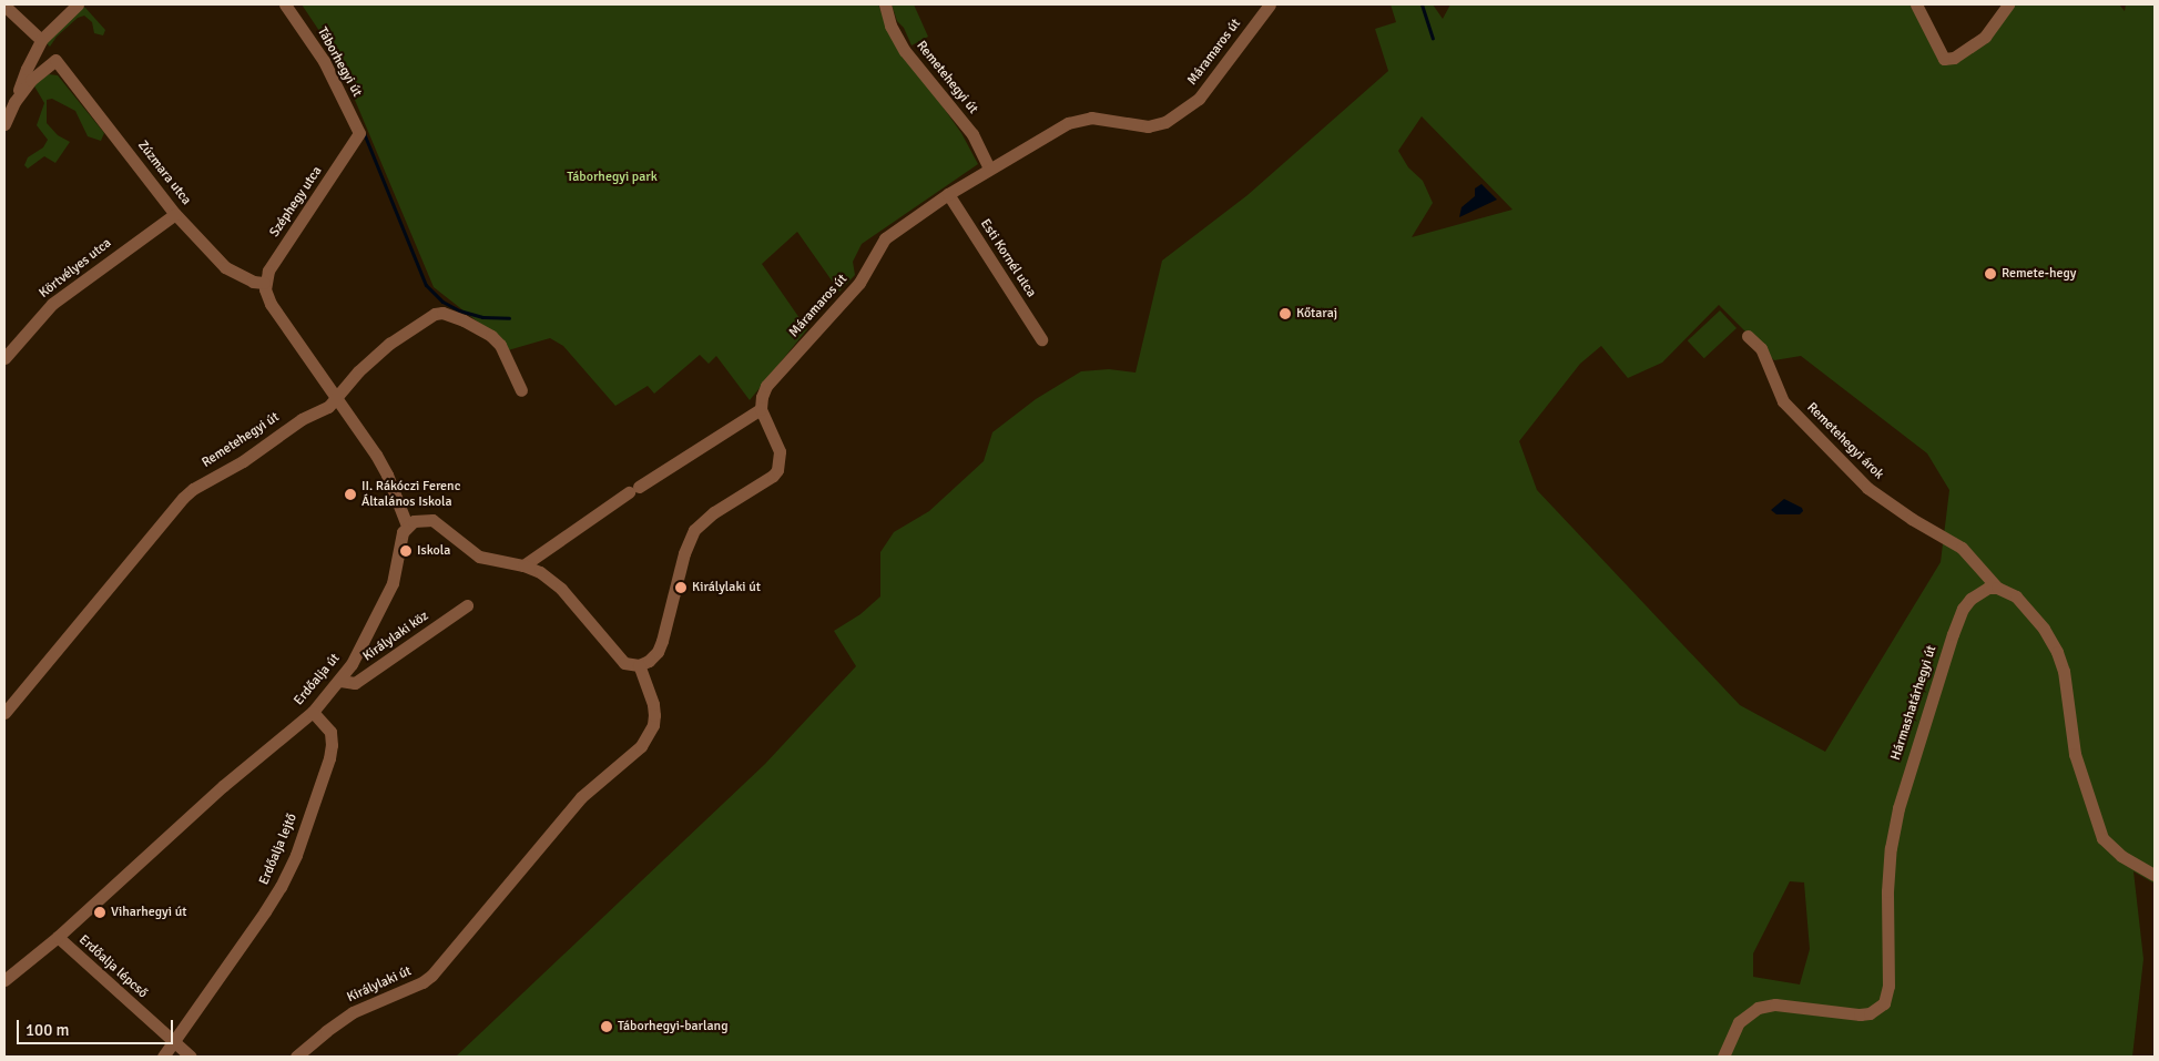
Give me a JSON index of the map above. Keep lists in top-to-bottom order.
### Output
{
  "streets": {
    "street": [
      "Máramaros út",
      "Táborhegyi út",
      "Remetehegyi út",
      "Zúzmara utca",
      "Széphegy utca",
      "Esti Kornél utca",
      "Körtvélyes utca",
      "Remetehegyi árok",
      "Királylaki köz",
      "Erdőalja út",
      "Hármashatárhegyi út",
      "Erdőalja lejtő",
      "Erdőalja lépcső",
      "Királylaki út"
    ]
  },
  "crossings": [
    ["Máramaros út", "Remetehegyi út"],
    ["Máramaros út", "Esti Kornél utca"],
    ["Táborhegyi út", "Széphegy utca"],
    ["Zúzmara utca", "Széphegy utca"],
    ["Zúzmara utca", "Körtvélyes utca"],
    ["Remetehegyi árok", "Hármashatárhegyi út"],
    ["Királylaki köz", "Erdőalja út"],
    ["Erdőalja út", "Erdőalja lejtő"],
    ["Erdőalja út", "Erdőalja lépcső"],
    ["Erdőalja lejtő", "Erdőalja lépcső"]
  ],
  "parks": ["Táborhegyi park"],
  "places": [
    "Remete-hegy",
    "Kőtaraj",
    "II. Rákóczi Ferenc Általános Iskola",
    "Iskola",
    "Királylaki út",
    "Viharhegyi út",
    "Táborhegyi-barlang"
  ],
  "scale_bar": "100 m"
}
